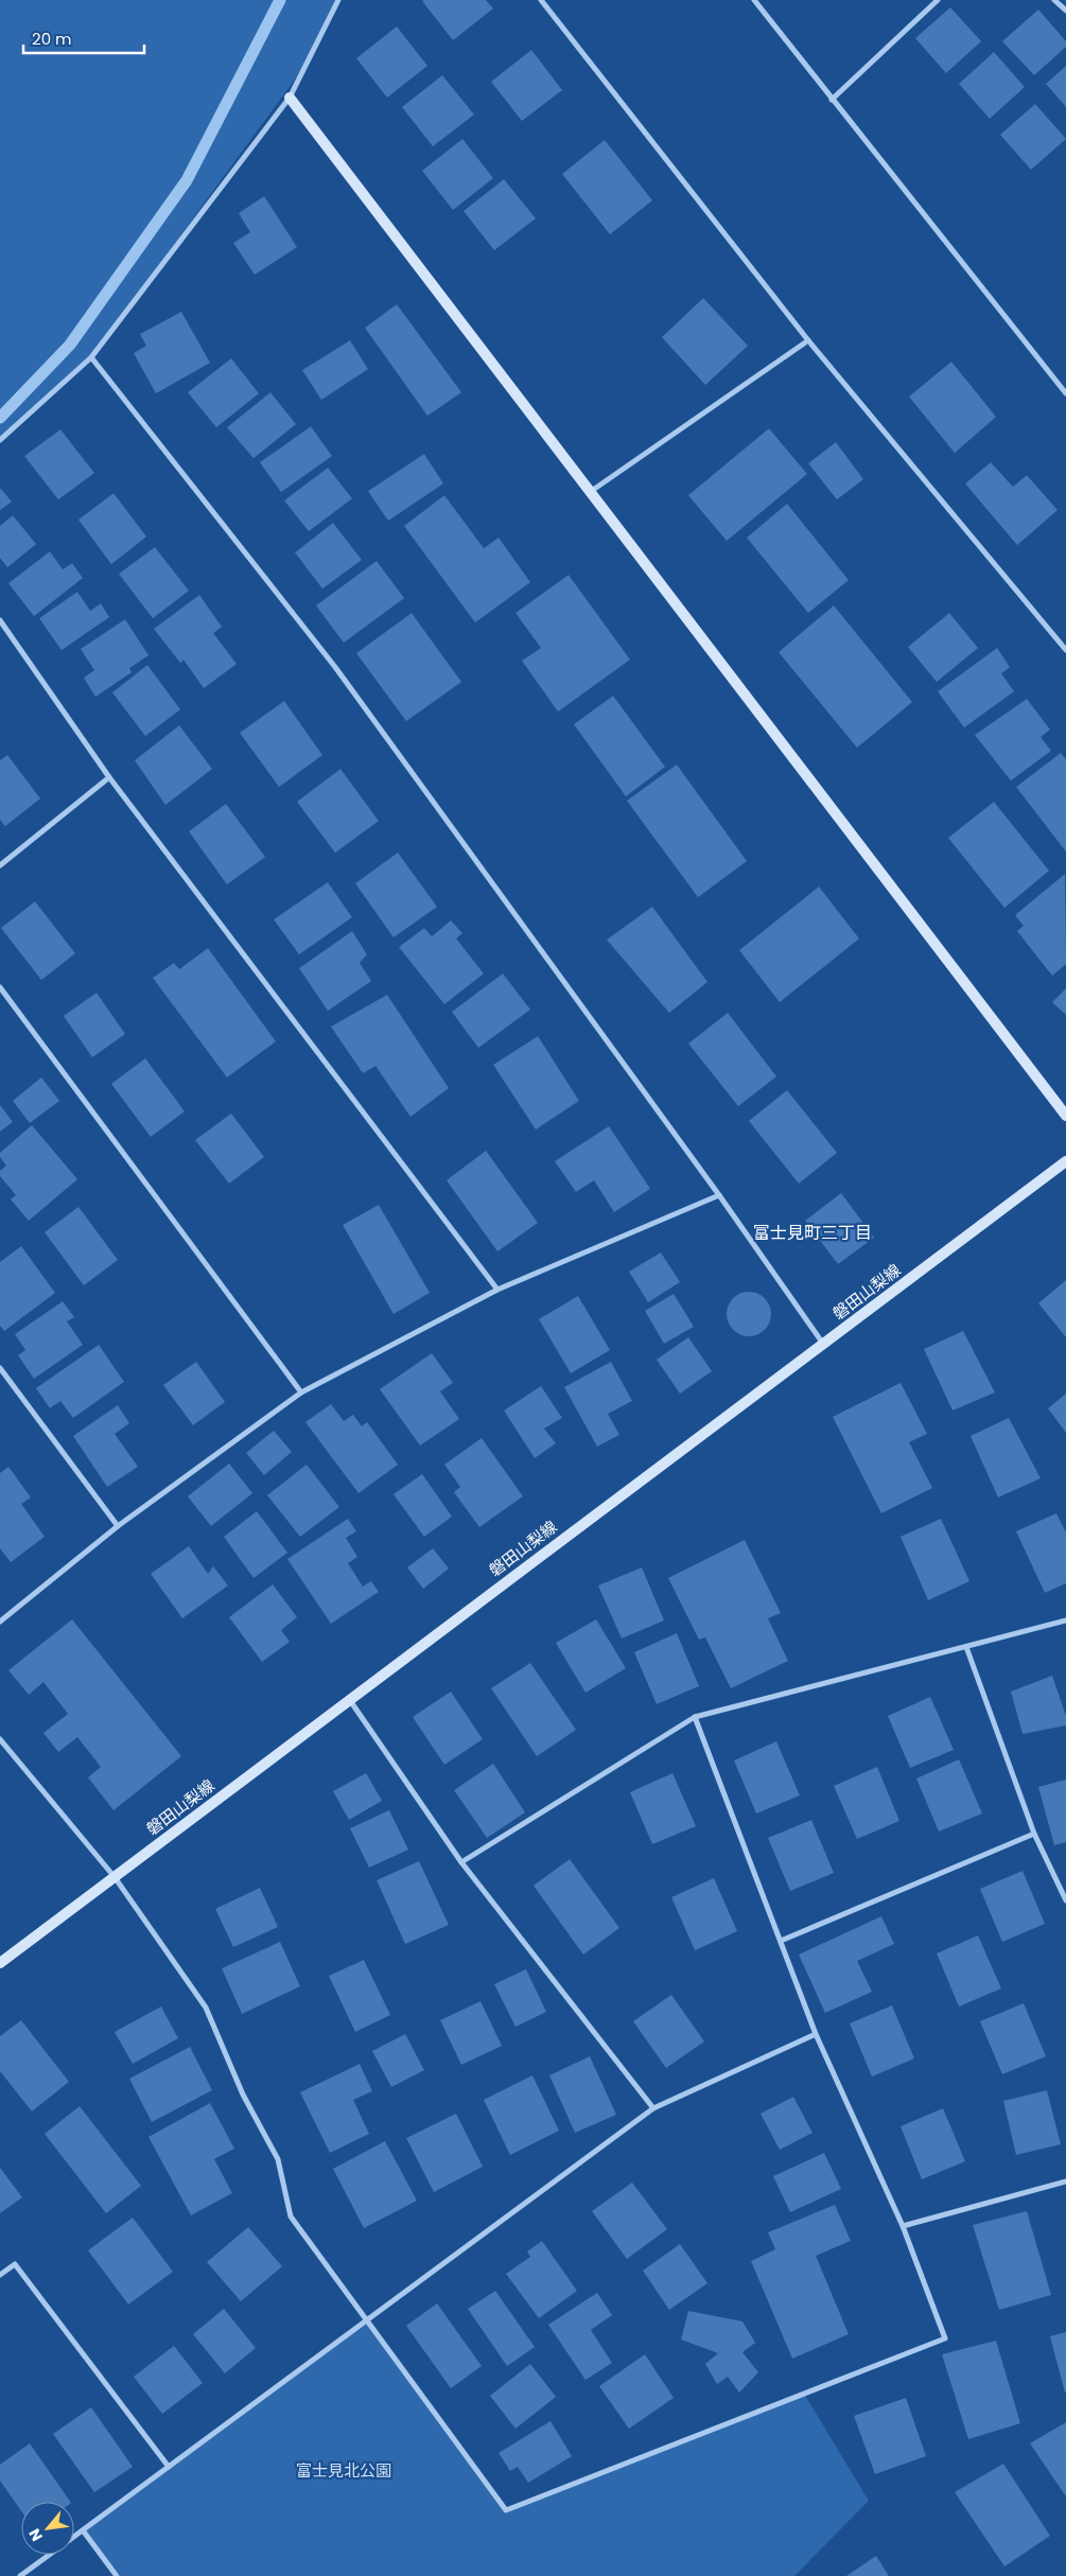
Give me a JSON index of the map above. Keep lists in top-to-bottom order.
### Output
{
  "streets": {
    "main road": ["磐田山梨線"]
  },
  "districts": ["富士見町三丁目"],
  "parks": ["富士見北公園"],
  "scale_bar": "20 m",
  "north": "bottom left"
}
